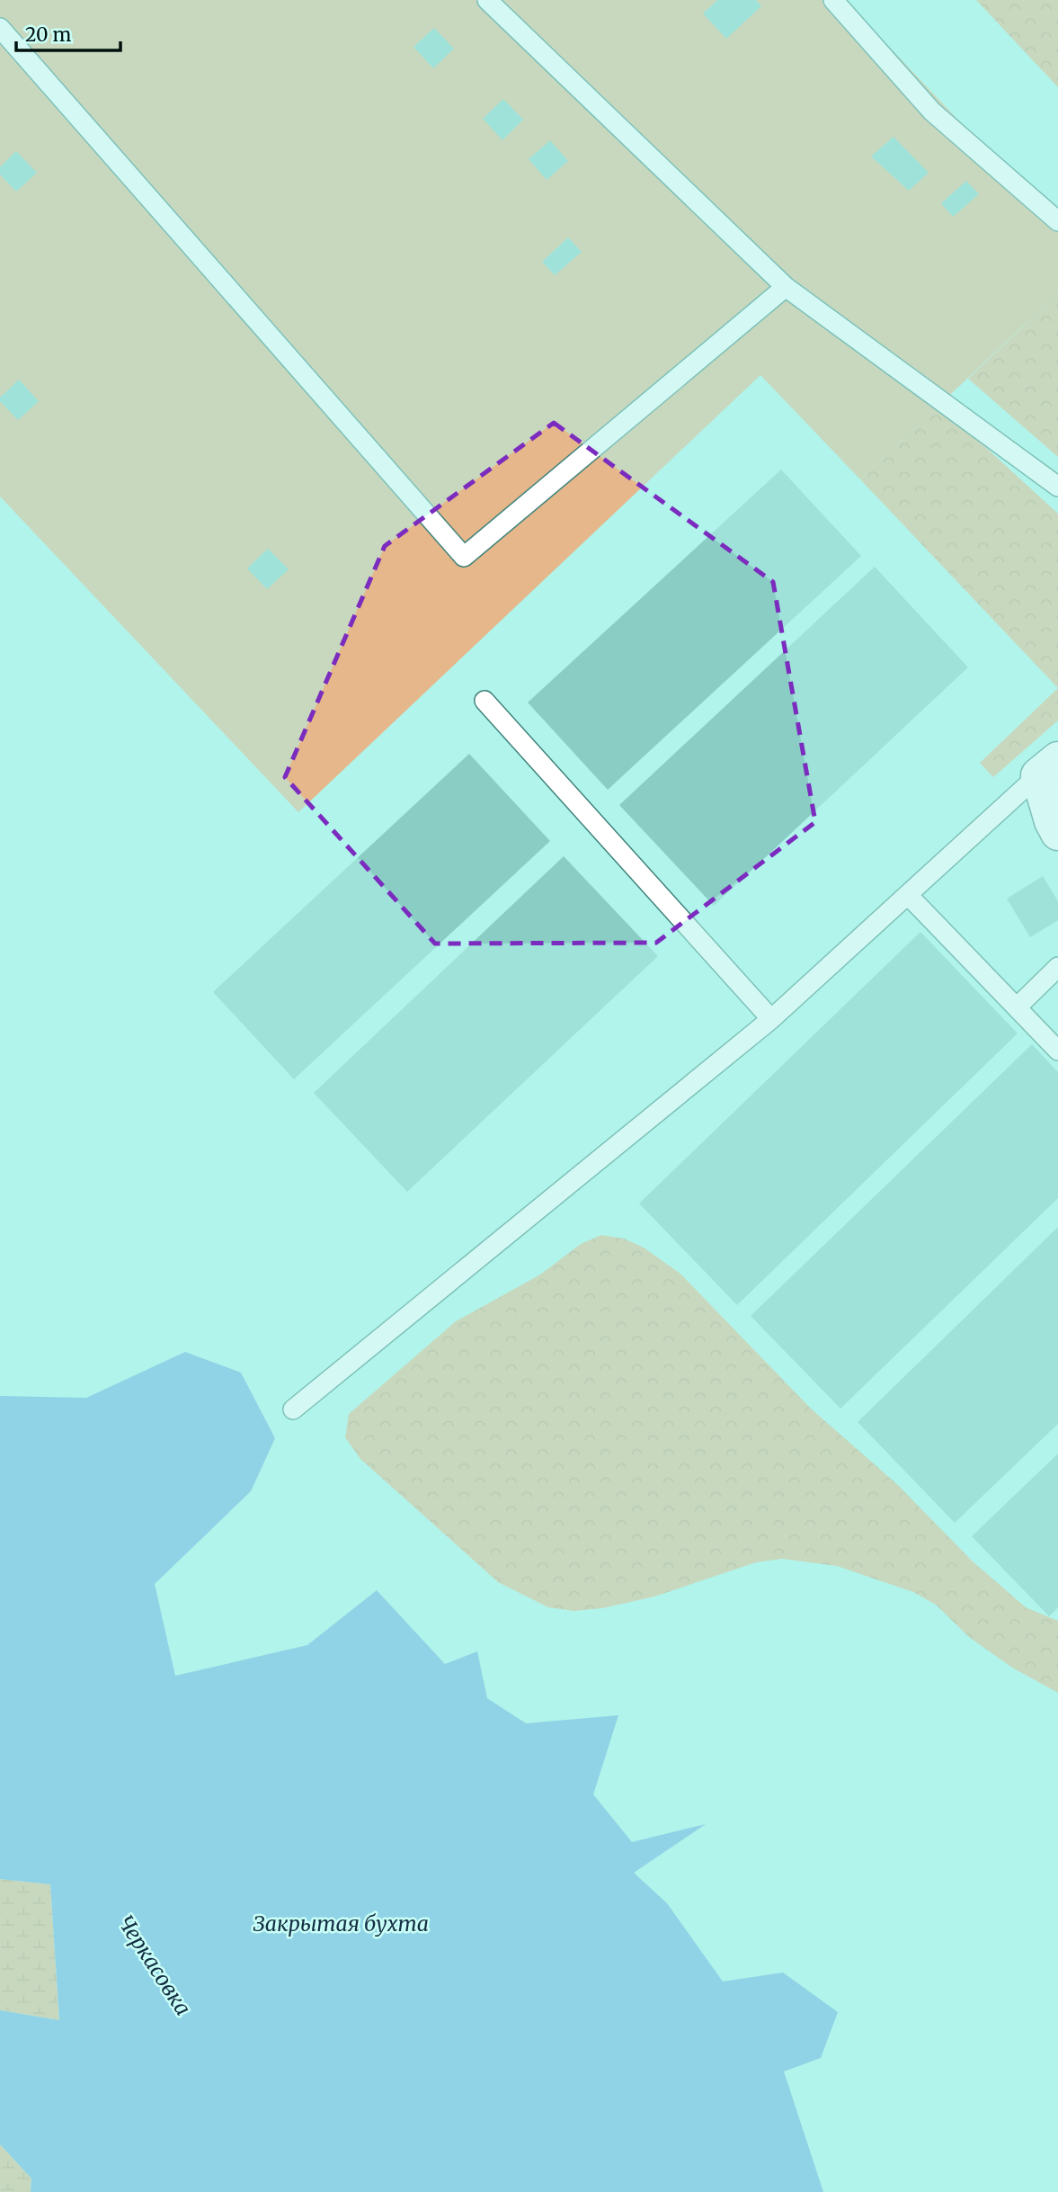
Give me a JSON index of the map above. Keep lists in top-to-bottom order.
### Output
{
  "water": ["Закрытая бухта", "Черкасовка"],
  "scale_bar": "20 m"
}
